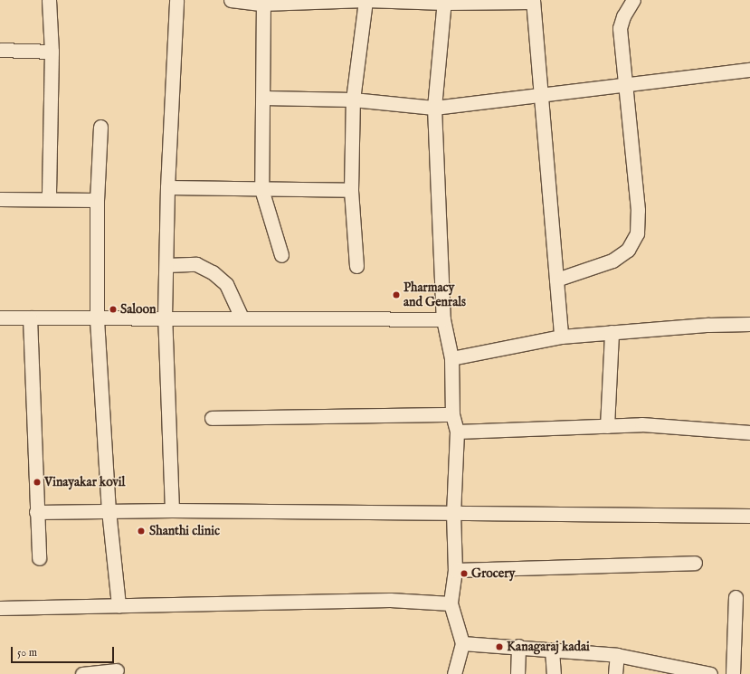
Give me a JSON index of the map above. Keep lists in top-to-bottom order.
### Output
{
  "places": [
    "Pharmacy and Genrals",
    "Saloon",
    "Vinayakar kovil",
    "Shanthi clinic",
    "Grocery",
    "Kanagaraj kadai"
  ],
  "scale_bar": "50 m"
}
